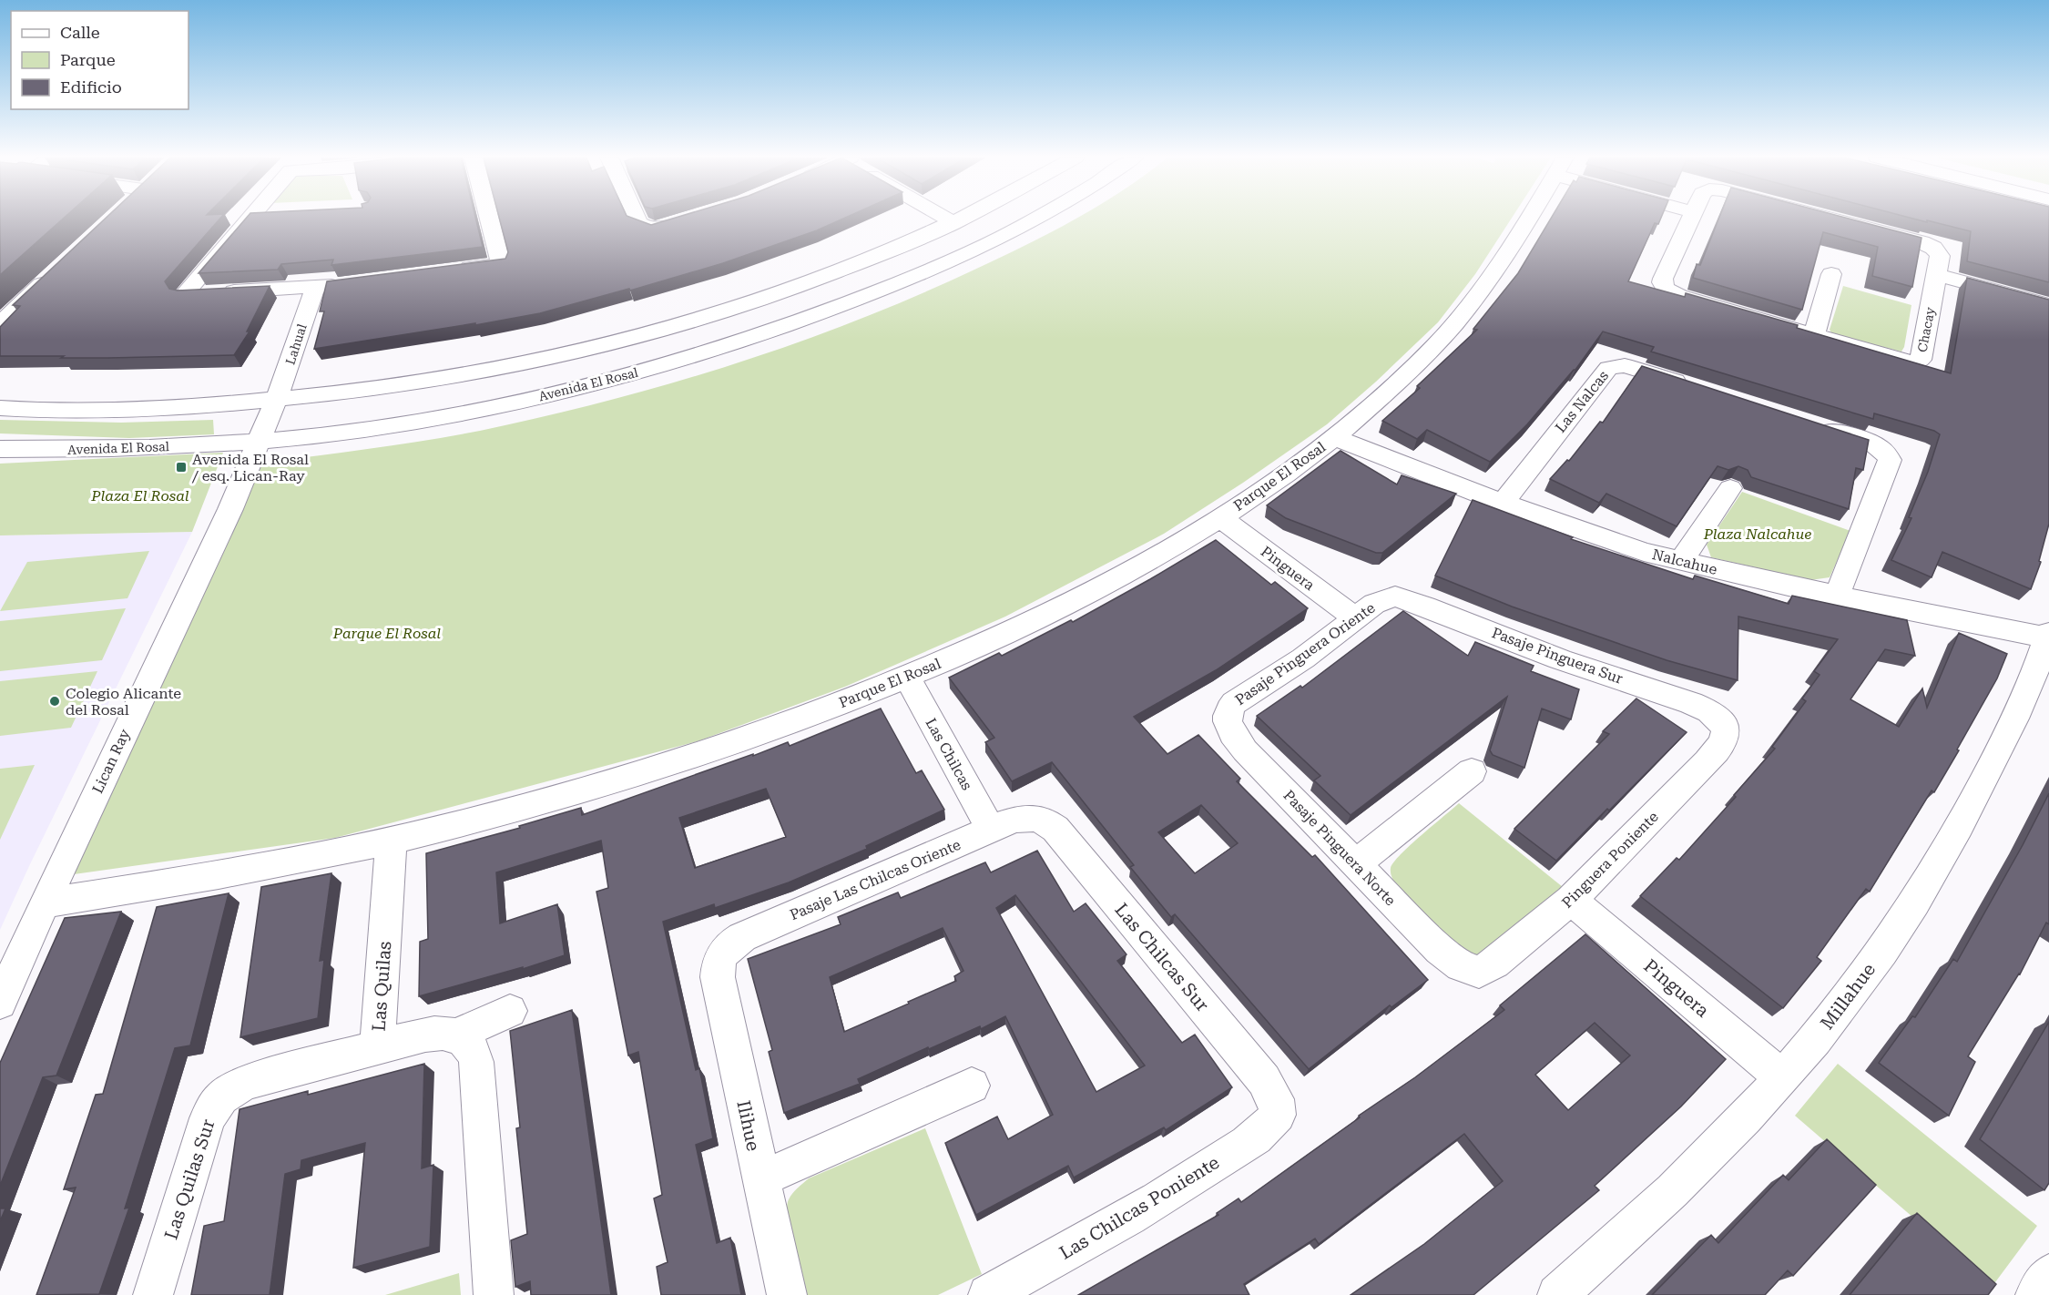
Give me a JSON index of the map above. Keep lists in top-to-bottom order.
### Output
{
  "streets": {
    "street": [
      "Chacay",
      "Lahual",
      "Avenida El Rosal",
      "Las Nalcas",
      "Parque El Rosal",
      "Nalcahue",
      "Pinguera",
      "Pasaje Pinguera Oriente",
      "Pasaje Pinguera Sur",
      "Las Chilcas",
      "Lican Ray",
      "Pasaje Pinguera Norte",
      "Pinguera Poniente",
      "Pasaje Las Chilcas Oriente",
      "Las Chilcas Sur",
      "Las Quilas",
      "Millahue",
      "Ilihue",
      "Las Quilas Sur",
      "Las Chilcas Poniente"
    ]
  },
  "crossings": [
    ["Lahual", "Lican Ray"],
    ["Avenida El Rosal", "Lican Ray"],
    ["Las Nalcas", "Nalcahue"],
    ["Parque El Rosal", "Nalcahue"],
    ["Parque El Rosal", "Pinguera"],
    ["Parque El Rosal", "Las Chilcas"],
    ["Parque El Rosal", "Lican Ray"],
    ["Parque El Rosal", "Las Quilas"],
    ["Nalcahue", "Millahue"],
    ["Pinguera", "Pasaje Pinguera Oriente"],
    ["Pinguera", "Pinguera Poniente"],
    ["Pinguera", "Millahue"],
    ["Pasaje Pinguera Oriente", "Pasaje Pinguera Sur"],
    ["Pasaje Pinguera Oriente", "Pasaje Pinguera Norte"],
    ["Pasaje Pinguera Sur", "Pinguera Poniente"],
    ["Las Chilcas", "Pasaje Las Chilcas Oriente"],
    ["Pasaje Pinguera Norte", "Pinguera Poniente"],
    ["Pasaje Las Chilcas Oriente", "Las Chilcas Sur"],
    ["Pasaje Las Chilcas Oriente", "Ilihue"],
    ["Las Chilcas Sur", "Las Chilcas Poniente"],
    ["Las Quilas", "Las Quilas Sur"]
  ],
  "parks": ["Plaza El Rosal", "Plaza Nalcahue", "Parque El Rosal"],
  "places": {
    "transit": ["Avenida El Rosal / esq. Lican-Ray"],
    "other": ["Colegio Alicante del Rosal"]
  },
  "legend": ["Calle", "Parque", "Edificio"]
}
